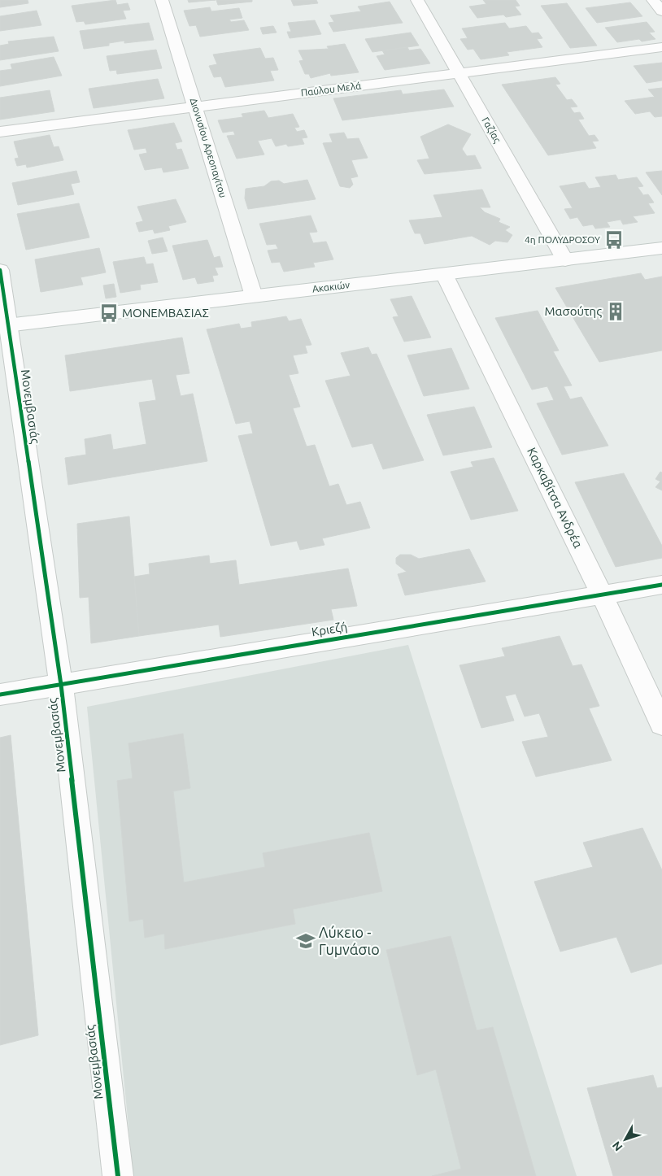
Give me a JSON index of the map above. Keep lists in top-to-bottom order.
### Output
{
  "streets": {
    "street": [
      "Παύλου Μελά",
      "Γαζίας",
      "Διονυσίου Αρεοπαγίτου",
      "Ακακιών",
      "Μονεμβασιάς",
      "Καρκαβίτσα Ανδρέα",
      "Κριεζή"
    ]
  },
  "crossings": [
    ["Παύλου Μελά", "Γαζίας"],
    ["Παύλου Μελά", "Διονυσίου Αρεοπαγίτου"],
    ["Γαζίας", "Ακακιών"],
    ["Διονυσίου Αρεοπαγίτου", "Ακακιών"],
    ["Ακακιών", "Μονεμβασιάς"],
    ["Ακακιών", "Καρκαβίτσα Ανδρέα"],
    ["Μονεμβασιάς", "Κριεζή"],
    ["Καρκαβίτσα Ανδρέα", "Κριεζή"]
  ],
  "places": {
    "bus stop": ["4η ΠΟΛΥΔΡΟΣΟΥ", "ΜΟΝΕΜΒΑΣΙΑΣ"],
    "building": ["Μασούτης"],
    "school or university": ["Λύκειο - Γυμνάσιο"]
  },
  "north": "bottom left"
}
